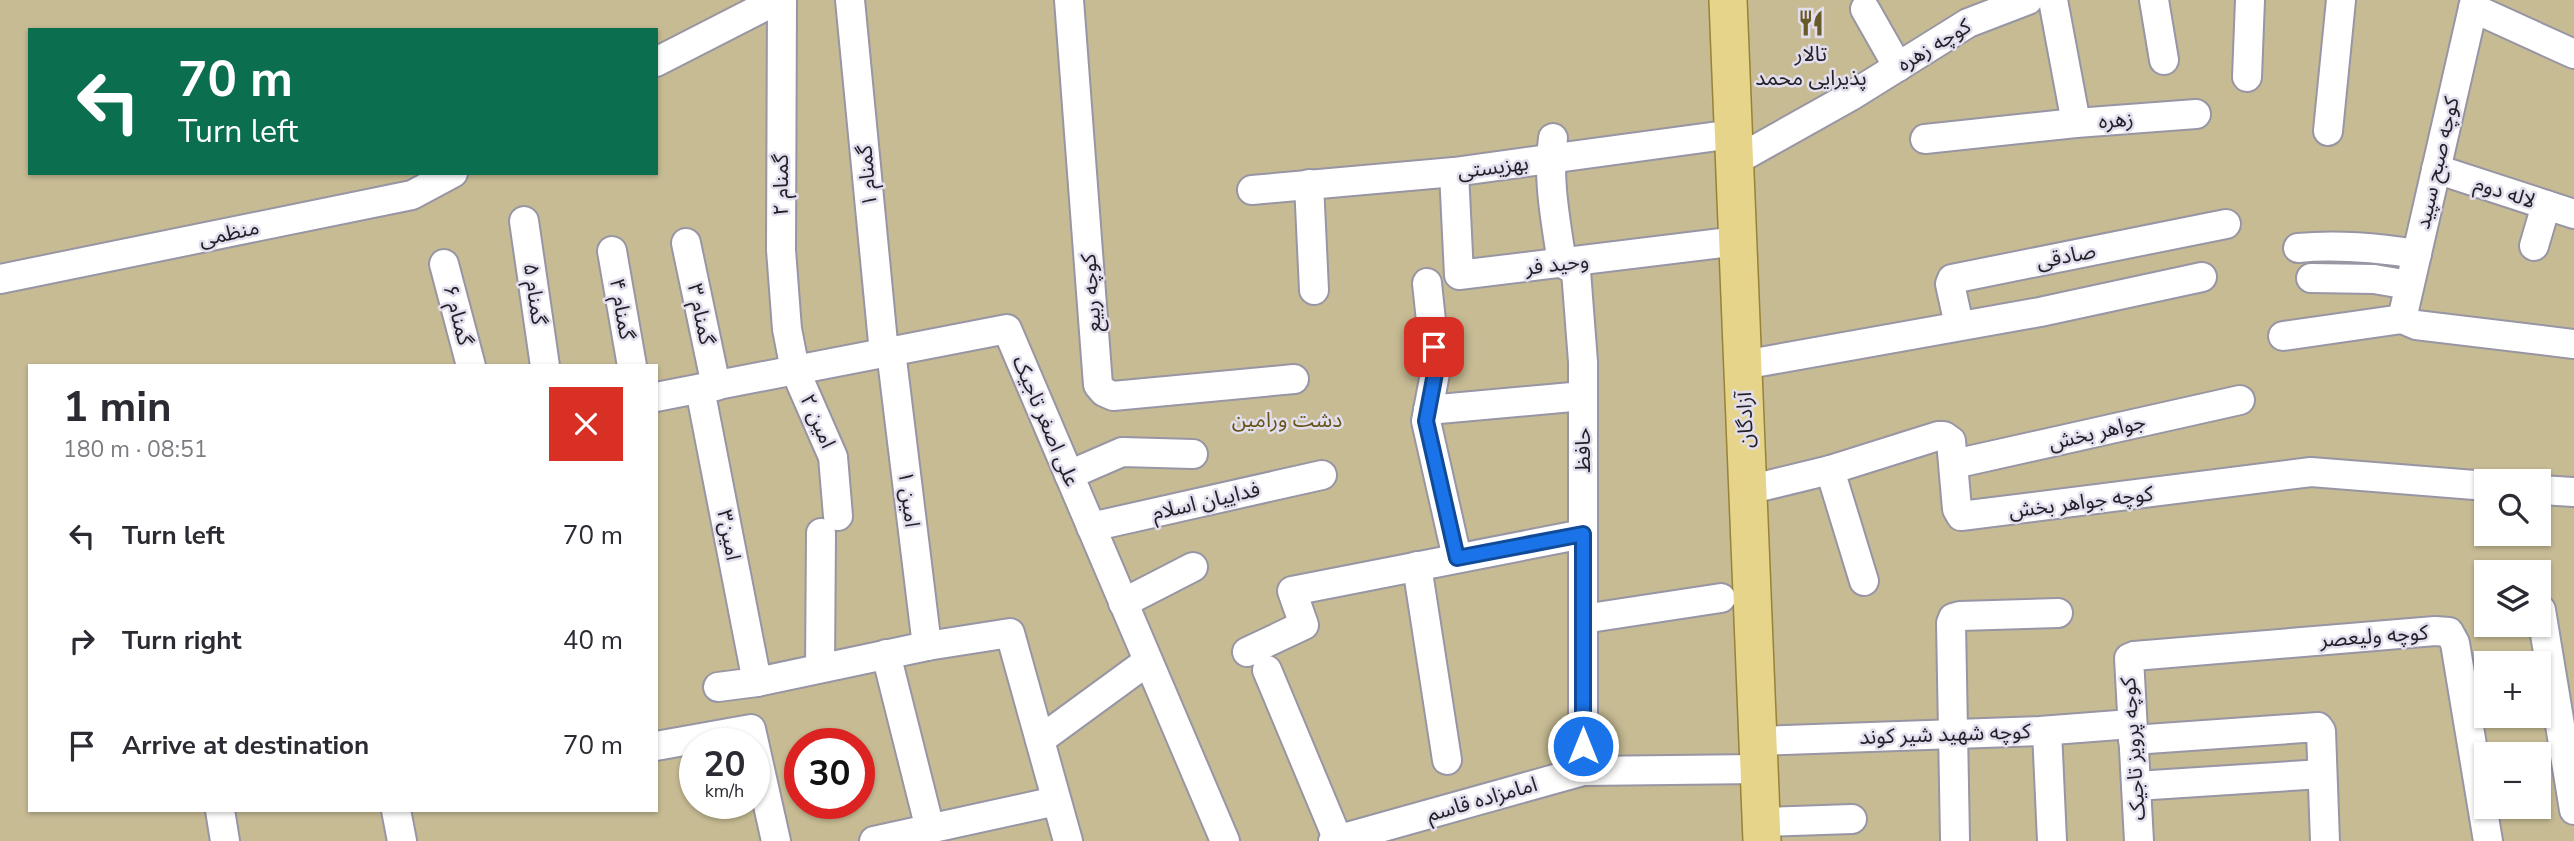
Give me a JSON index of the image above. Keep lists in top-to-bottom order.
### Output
{
  "streets": {
    "main road": ["آزادگان"],
    "street": [
      "کوچه زهره",
      "زهره",
      "کوچه صبح سپید",
      "بهزیستی",
      "گمنام ۱",
      "گمنام ۲",
      "لاله دوم",
      "منظمی",
      "صادقی",
      "وحید فر",
      "کوچه ربیع",
      "گمنام ۵",
      "گمنام ۴",
      "گمنام ۳",
      "گمنام ۶",
      "امین ۲",
      "علی اصغر تاجیک",
      "جواهر بخش",
      "حافظ",
      "امین ۱",
      "فداییان اسلام",
      "کوچه جواهر بخش",
      "امین۳",
      "کوچه ولیعصر",
      "کوچه شهید شیر کوند",
      "کوچه پرویز تاجیک",
      "امامزاده قاسم"
    ]
  },
  "crossings": [
    ["کوچه زهره", "بهزیستی"],
    ["کوچه زهره", "آزادگان"],
    ["کوچه صبح سپید", "لاله دوم"],
    ["بهزیستی", "وحید فر"],
    ["بهزیستی", "آزادگان"],
    ["بهزیستی", "حافظ"],
    ["گمنام ۱", "علی اصغر تاجیک"],
    ["گمنام ۱", "امین ۱"],
    ["گمنام ۲", "امین ۲"],
    ["گمنام ۲", "علی اصغر تاجیک"],
    ["وحید فر", "آزادگان"],
    ["وحید فر", "حافظ"],
    ["گمنام ۳", "علی اصغر تاجیک"],
    ["گمنام ۳", "امین۳"],
    ["آزادگان", "کوچه جواهر بخش"],
    ["آزادگان", "کوچه شهید شیر کوند"],
    ["آزادگان", "امامزاده قاسم"],
    ["امین ۲", "علی اصغر تاجیک"],
    ["علی اصغر تاجیک", "امین ۱"],
    ["علی اصغر تاجیک", "فداییان اسلام"],
    ["علی اصغر تاجیک", "امین۳"],
    ["جواهر بخش", "کوچه جواهر بخش"],
    ["حافظ", "امامزاده قاسم"],
    ["کوچه ولیعصر", "کوچه پرویز تاجیک"],
    ["کوچه شهید شیر کوند", "کوچه پرویز تاجیک"],
    ["کوچه شهید شیر کوند", "امامزاده قاسم"]
  ],
  "parks": ["دشت ورامین"],
  "places": {
    "restaurant": ["تالار پذیرایی محمد"]
  },
  "page": {
    "turn": ["70 m", "Turn left"],
    "heading": ["1 min", "180 m · 08:51"],
    "map_buttons": ["+", "−"],
    "list": [
      {
        "name": "Turn left",
        "value": "70 m"
      },
      {
        "name": "Turn right",
        "value": "40 m"
      },
      {
        "name": "Arrive at destination",
        "value": "70 m"
      }
    ],
    "speed": "20 km/h",
    "limit": "30"
  }
}
